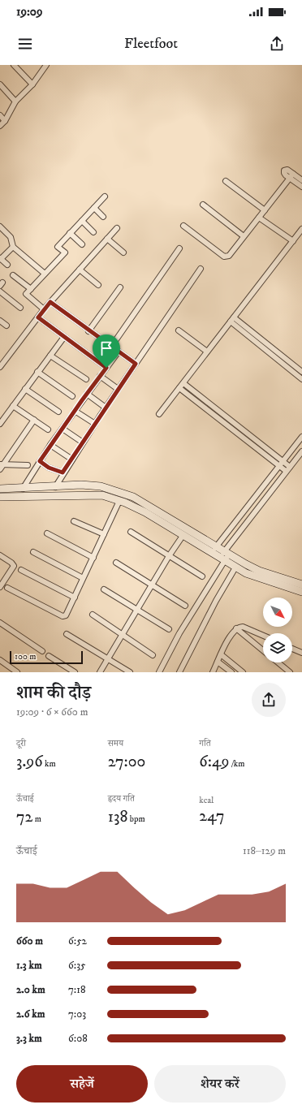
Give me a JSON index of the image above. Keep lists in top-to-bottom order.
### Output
{
  "scale_bar": "100 m",
  "north": "bottom right",
  "page": {
    "status": "19:09",
    "header": "Fleetfoot",
    "scale": "100 m",
    "heading": ["शाम की दौड़", "19:09 · 6 × 660 m"],
    "stats": [
      ["दूरी", "3.96 km"],
      ["समय", "27:00"],
      ["गति", "6:49 /km"],
      ["ऊँचाई", "72 m"],
      ["हृदय गति", "138 bpm"],
      ["kcal", "247"]
    ],
    "chart": ["ऊँचाई", "118–129 m"],
    "list": [
      {
        "name": "660 m",
        "note": "6:52"
      },
      {
        "name": "1.3 km",
        "note": "6:35"
      },
      {
        "name": "2.0 km",
        "note": "7:18"
      },
      {
        "name": "2.6 km",
        "note": "7:03"
      },
      {
        "name": "3.3 km",
        "note": "6:08"
      }
    ],
    "buttons": ["सहेजें", "शेयर करें"]
  }
}
